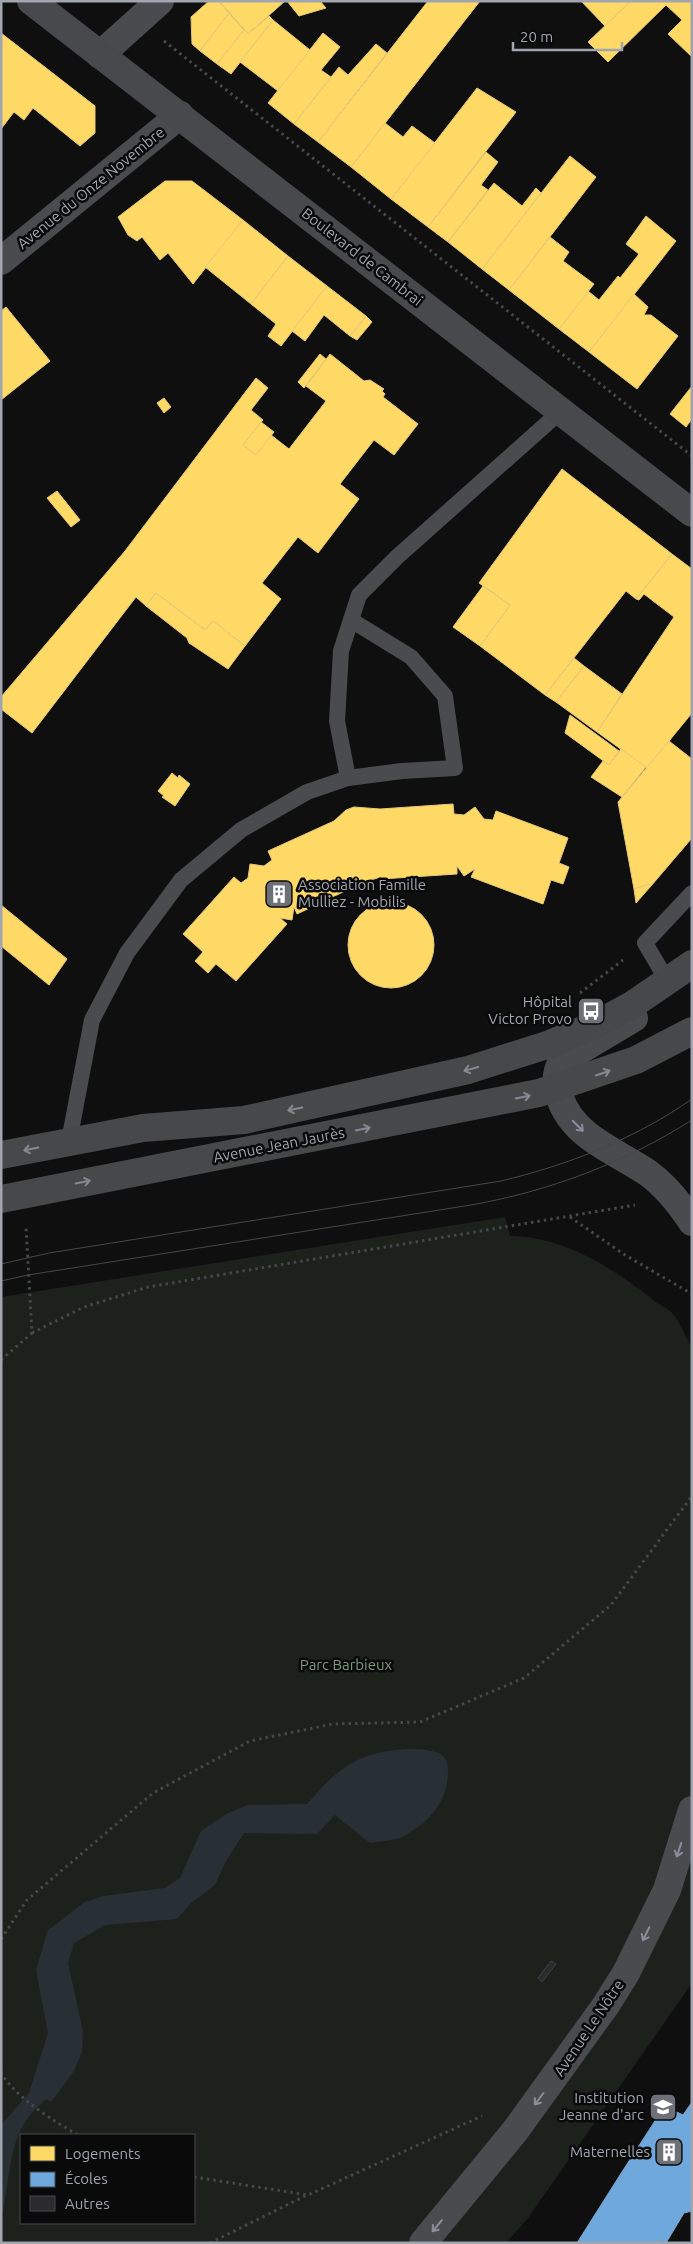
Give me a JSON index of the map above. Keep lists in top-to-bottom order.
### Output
{
  "streets": {
    "main road": ["Boulevard de Cambrai", "Avenue Jean Jaurès"],
    "street": ["Avenue du Onze Novembre", "Avenue Le Nôtre"]
  },
  "crossings": [
    ["Avenue du Onze Novembre", "Boulevard de Cambrai"]
  ],
  "one_way": ["Avenue Le Nôtre"],
  "parks": ["Parc Barbieux"],
  "places": {
    "building": ["Association Famille Mulliez - Mobilis", "Maternelles"],
    "bus stop": ["Hôpital Victor Provo"],
    "school or university": ["Institution Jeanne d'arc"]
  },
  "legend": ["Logements", "Écoles", "Autres"],
  "scale_bar": "20 m"
}
